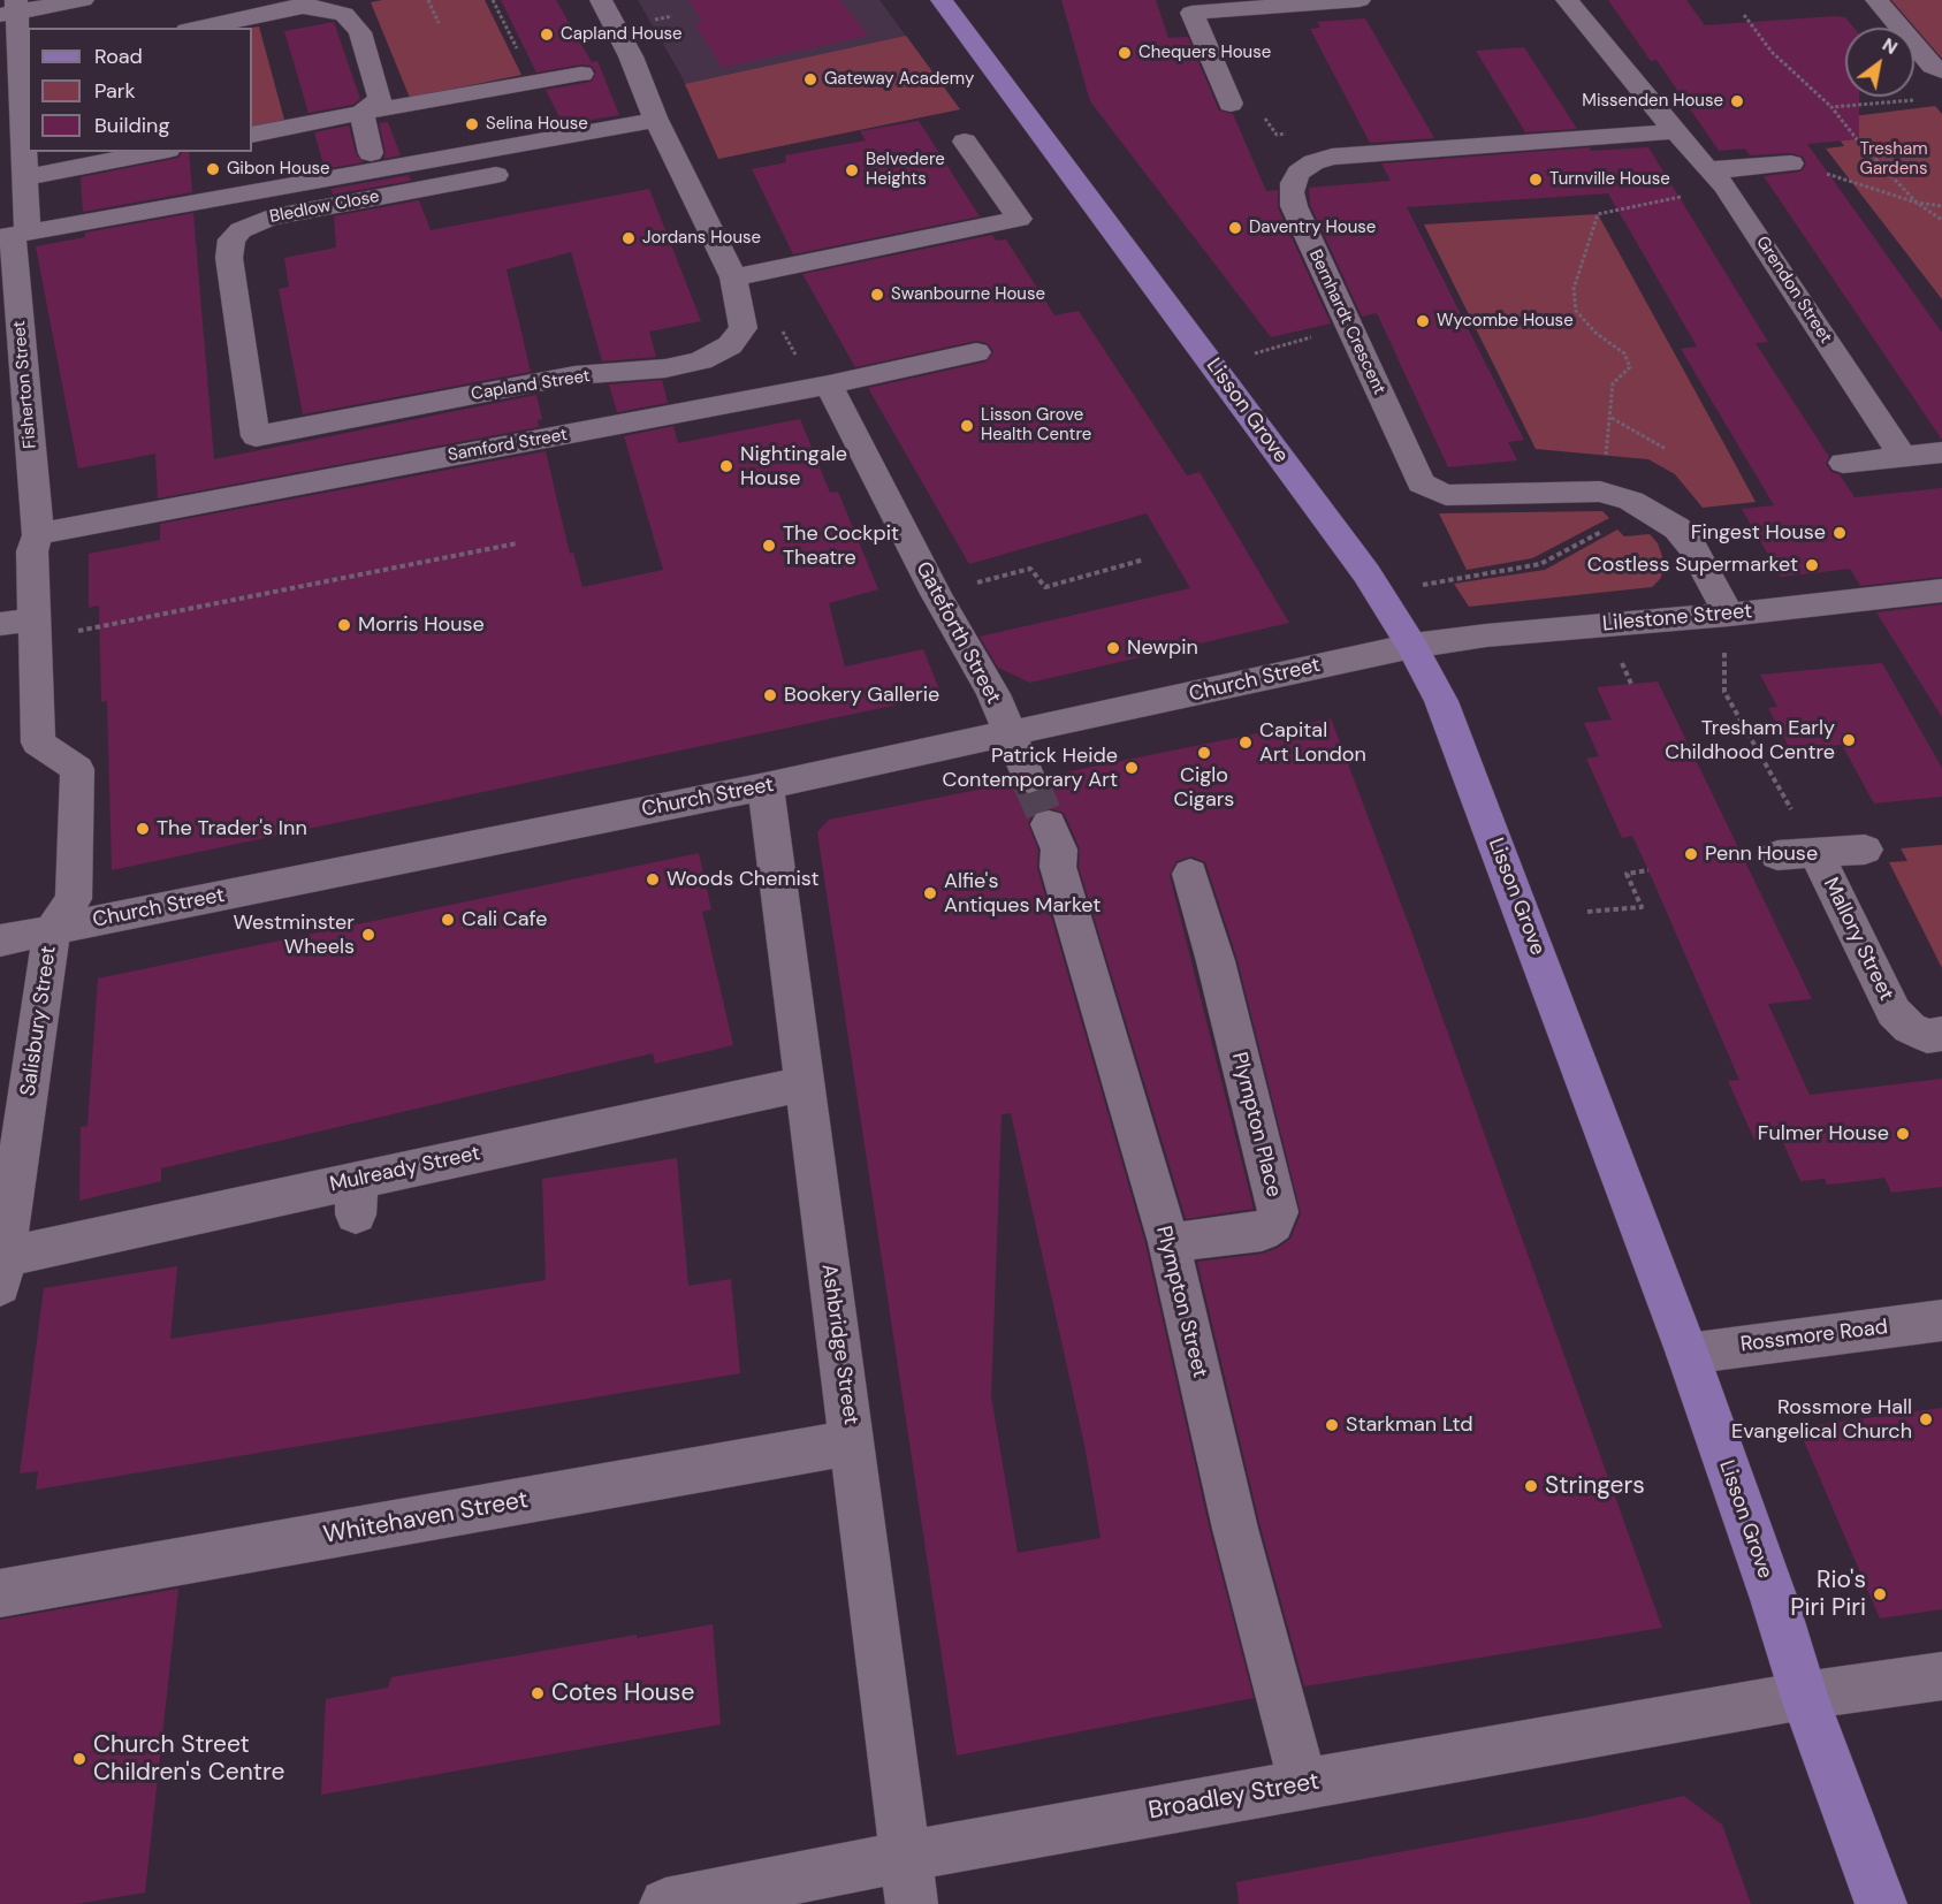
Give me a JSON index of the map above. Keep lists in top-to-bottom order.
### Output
{
  "streets": {
    "main road": ["Lisson Grove"],
    "street": [
      "Bledlow Close",
      "Grendon Street",
      "Bernhardt Crescent",
      "Fisherton Street",
      "Capland Street",
      "Samford Street",
      "Lilestone Street",
      "Gateforth Street",
      "Church Street",
      "Mallory Street",
      "Salisbury Street",
      "Plympton Place",
      "Mulready Street",
      "Plympton Street",
      "Rossmore Road",
      "Ashbridge Street",
      "Whitehaven Street",
      "Broadley Street"
    ]
  },
  "crossings": [
    ["Bledlow Close", "Capland Street"],
    ["Grendon Street", "Bernhardt Crescent"],
    ["Bernhardt Crescent", "Lilestone Street"],
    ["Fisherton Street", "Samford Street"],
    ["Fisherton Street", "Salisbury Street"],
    ["Lisson Grove", "Lilestone Street"],
    ["Lisson Grove", "Church Street"],
    ["Lisson Grove", "Rossmore Road"],
    ["Lisson Grove", "Broadley Street"],
    ["Samford Street", "Gateforth Street"],
    ["Samford Street", "Salisbury Street"],
    ["Lilestone Street", "Church Street"],
    ["Gateforth Street", "Church Street"],
    ["Church Street", "Salisbury Street"],
    ["Church Street", "Ashbridge Street"],
    ["Salisbury Street", "Mulready Street"],
    ["Plympton Place", "Plympton Street"],
    ["Mulready Street", "Ashbridge Street"],
    ["Plympton Street", "Broadley Street"],
    ["Ashbridge Street", "Whitehaven Street"],
    ["Ashbridge Street", "Broadley Street"]
  ],
  "parks": ["Tresham Gardens"],
  "places": [
    "Capland House",
    "Chequers House",
    "Gateway Academy",
    "Missenden House",
    "Selina House",
    "Gibon House",
    "Belvedere Heights",
    "Turnville House",
    "Daventry House",
    "Jordans House",
    "Swanbourne House",
    "Wycombe House",
    "Lisson Grove Health Centre",
    "Nightingale House",
    "Fingest House",
    "The Cockpit Theatre",
    "Costless Supermarket",
    "Morris House",
    "Newpin",
    "Bookery Gallerie",
    "Tresham Early Childhood Centre",
    "Capital Art London",
    "Ciglo Cigars",
    "Patrick Heide Contemporary Art",
    "The Trader's Inn",
    "Penn House",
    "Woods Chemist",
    "Alfie's Antiques Market",
    "Cali Cafe",
    "Westminster Wheels",
    "Fulmer House",
    "Rossmore Hall Evangelical Church",
    "Starkman Ltd",
    "Stringers",
    "Rio's Piri Piri",
    "Cotes House",
    "Church Street Children's Centre"
  ],
  "legend": ["Road", "Park", "Building"],
  "north": "top right"
}
